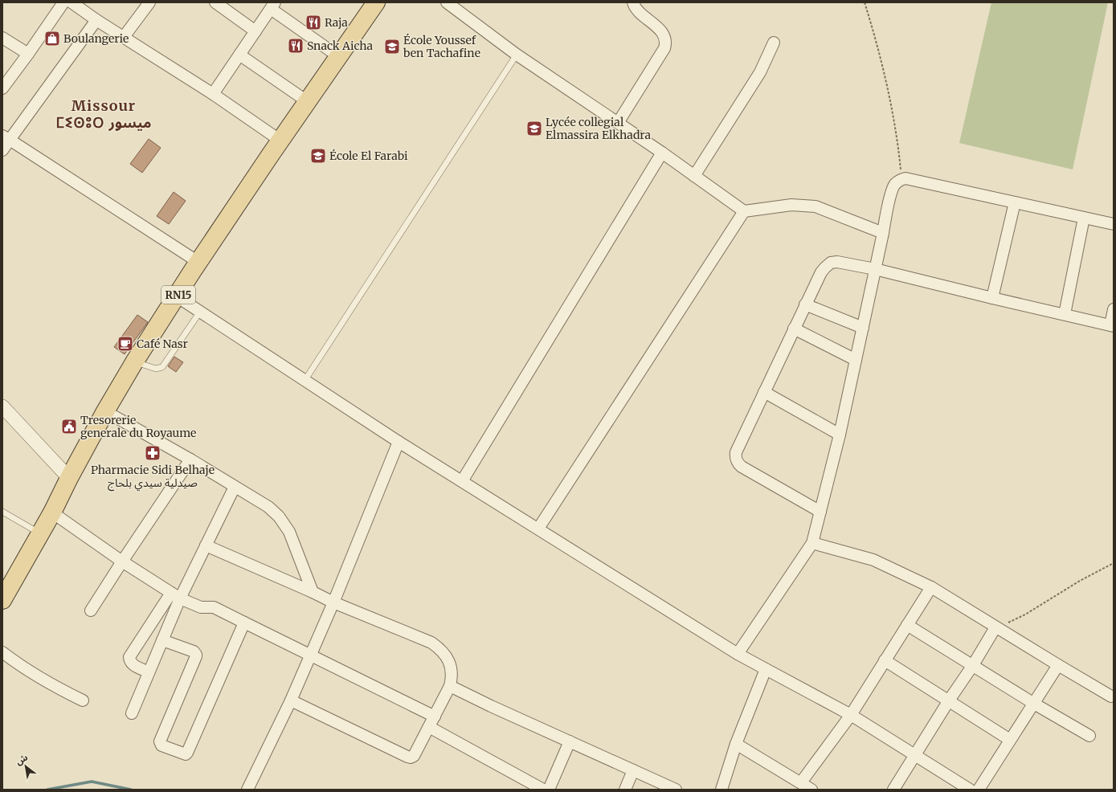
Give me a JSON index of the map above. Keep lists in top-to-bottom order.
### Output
{
  "streets": {
    "main road": ["RN15"]
  },
  "districts": ["Missour ⵎⵉⵙⵓⵔ ميسور"],
  "places": {
    "restaurant": ["Raja", "Snack Aicha"],
    "shop": ["Boulangerie"],
    "school or university": ["École Youssef ben Tachafine", "Lycée collegial Elmassira Elkhadra", "École El Farabi"],
    "cafe": ["Café Nasr"],
    "public building": ["Tresorerie generale du Royaume"],
    "pharmacy": ["Pharmacie Sidi Belhaje صيدلية سيدي بلحاج"]
  },
  "north": "top left"
}
